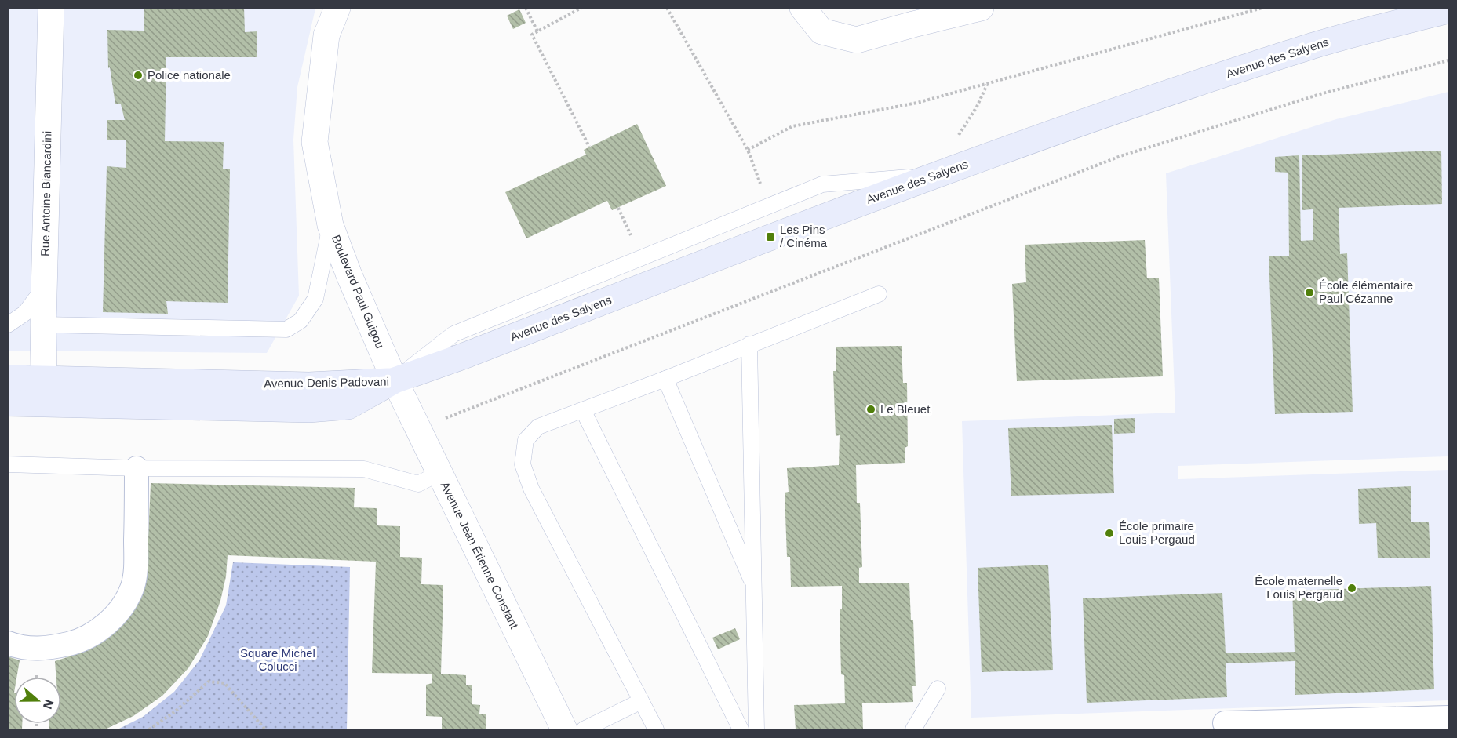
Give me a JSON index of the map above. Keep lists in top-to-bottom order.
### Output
{
  "streets": {
    "main road": ["Avenue des Salyens", "Avenue Denis Padovani"],
    "street": ["Rue Antoine Biancardini", "Boulevard Paul Guigou", "Avenue Jean Étienne Constant"]
  },
  "crossings": [
    ["Avenue des Salyens", "Boulevard Paul Guigou"],
    ["Avenue des Salyens", "Avenue Denis Padovani"],
    ["Avenue des Salyens", "Avenue Jean Étienne Constant"],
    ["Rue Antoine Biancardini", "Avenue Denis Padovani"],
    ["Boulevard Paul Guigou", "Avenue Denis Padovani"],
    ["Boulevard Paul Guigou", "Avenue Jean Étienne Constant"],
    ["Avenue Denis Padovani", "Avenue Jean Étienne Constant"]
  ],
  "parks": ["Square Michel Colucci"],
  "places": {
    "other": [
      "Police nationale",
      "École élémentaire Paul Cézanne",
      "Le Bleuet",
      "École primaire Louis Pergaud",
      "École maternelle Louis Pergaud"
    ],
    "transit": ["Les Pins / Cinéma"]
  },
  "north": "right"
}
